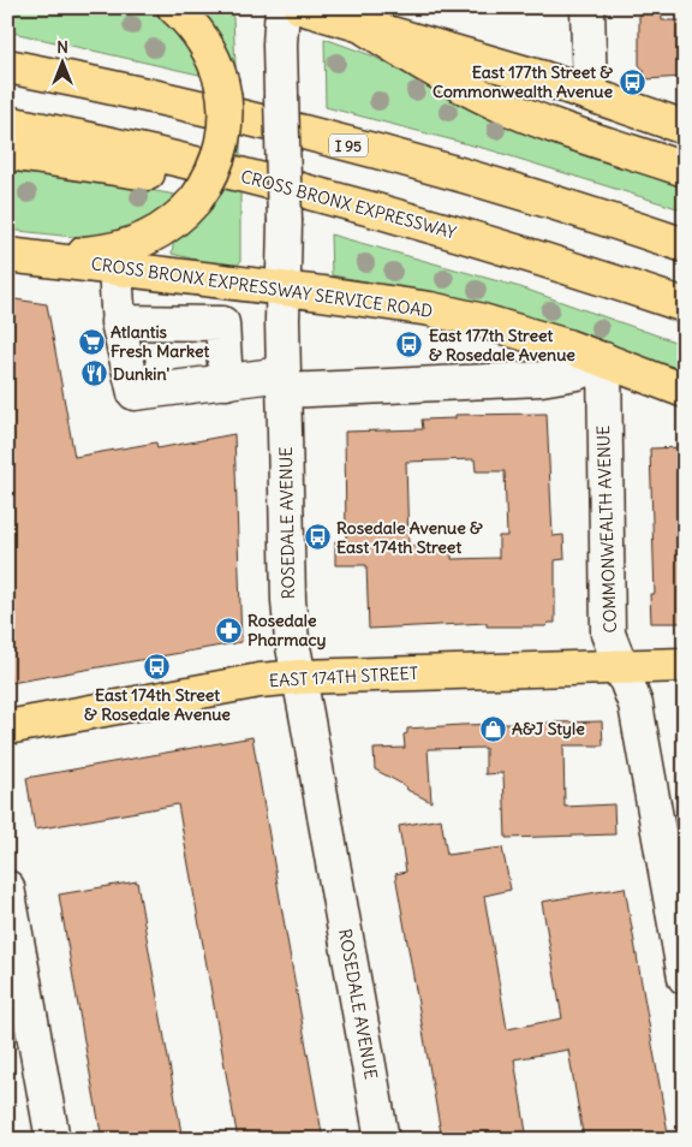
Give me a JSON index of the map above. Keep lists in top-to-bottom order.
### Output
{
  "streets": {
    "main road": [
      "I 95",
      "CROSS BRONX EXPRESSWAY",
      "CROSS BRONX EXPRESSWAY SERVICE ROAD",
      "EAST 174TH STREET"
    ],
    "street": ["ROSEDALE AVENUE", "COMMONWEALTH AVENUE"]
  },
  "crossings": [
    ["CROSS BRONX EXPRESSWAY SERVICE ROAD", "ROSEDALE AVENUE"],
    ["CROSS BRONX EXPRESSWAY SERVICE ROAD", "COMMONWEALTH AVENUE"],
    ["ROSEDALE AVENUE", "EAST 174TH STREET"],
    ["COMMONWEALTH AVENUE", "EAST 174TH STREET"]
  ],
  "places": {
    "bus stop": [
      "East 177th Street & Commonwealth Avenue",
      "East 177th Street & Rosedale Avenue",
      "Rosedale Avenue & East 174th Street",
      "East 174th Street & Rosedale Avenue"
    ],
    "supermarket": ["Atlantis Fresh Market"],
    "restaurant": ["Dunkin'"],
    "pharmacy": ["Rosedale Pharmacy"],
    "shop": ["A&J Style"]
  },
  "north": "top"
}
